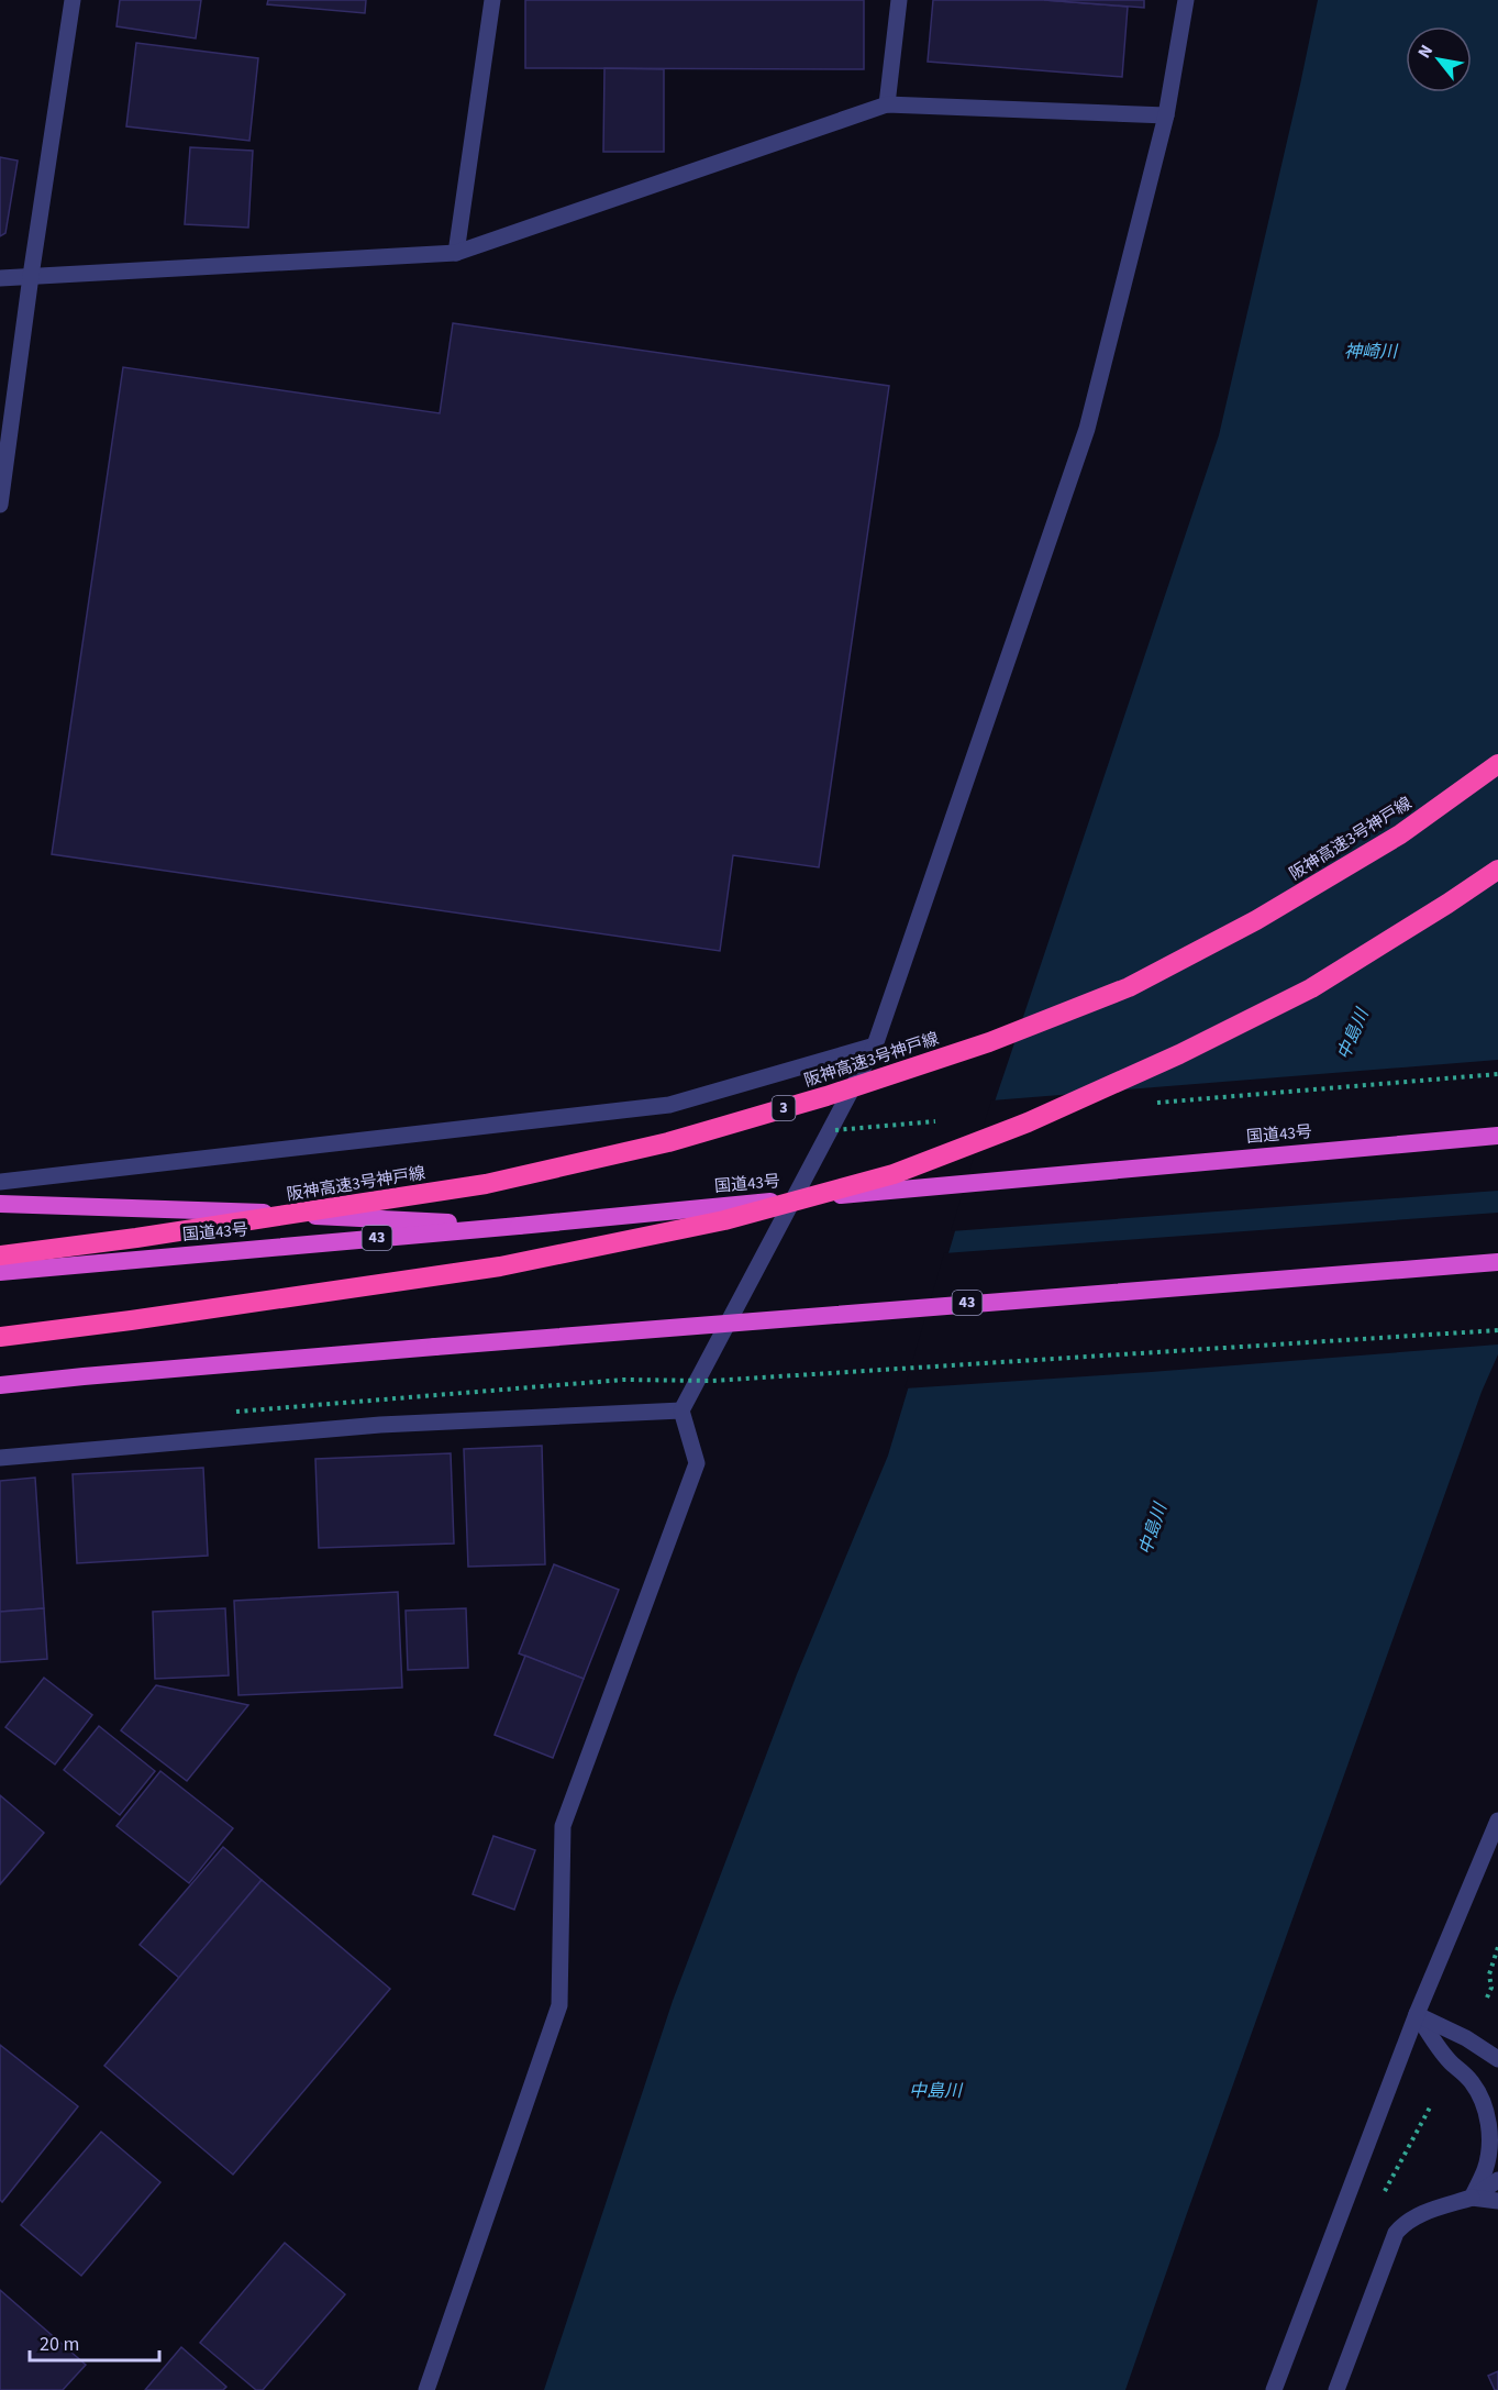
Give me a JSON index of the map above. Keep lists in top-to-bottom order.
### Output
{
  "streets": {
    "highway": [
      "阪神高速3号神戸線",
      "3",
      "国道43号",
      "43"
    ]
  },
  "water": ["神崎川", "中島川"],
  "scale_bar": "20 m",
  "north": "top left"
}
